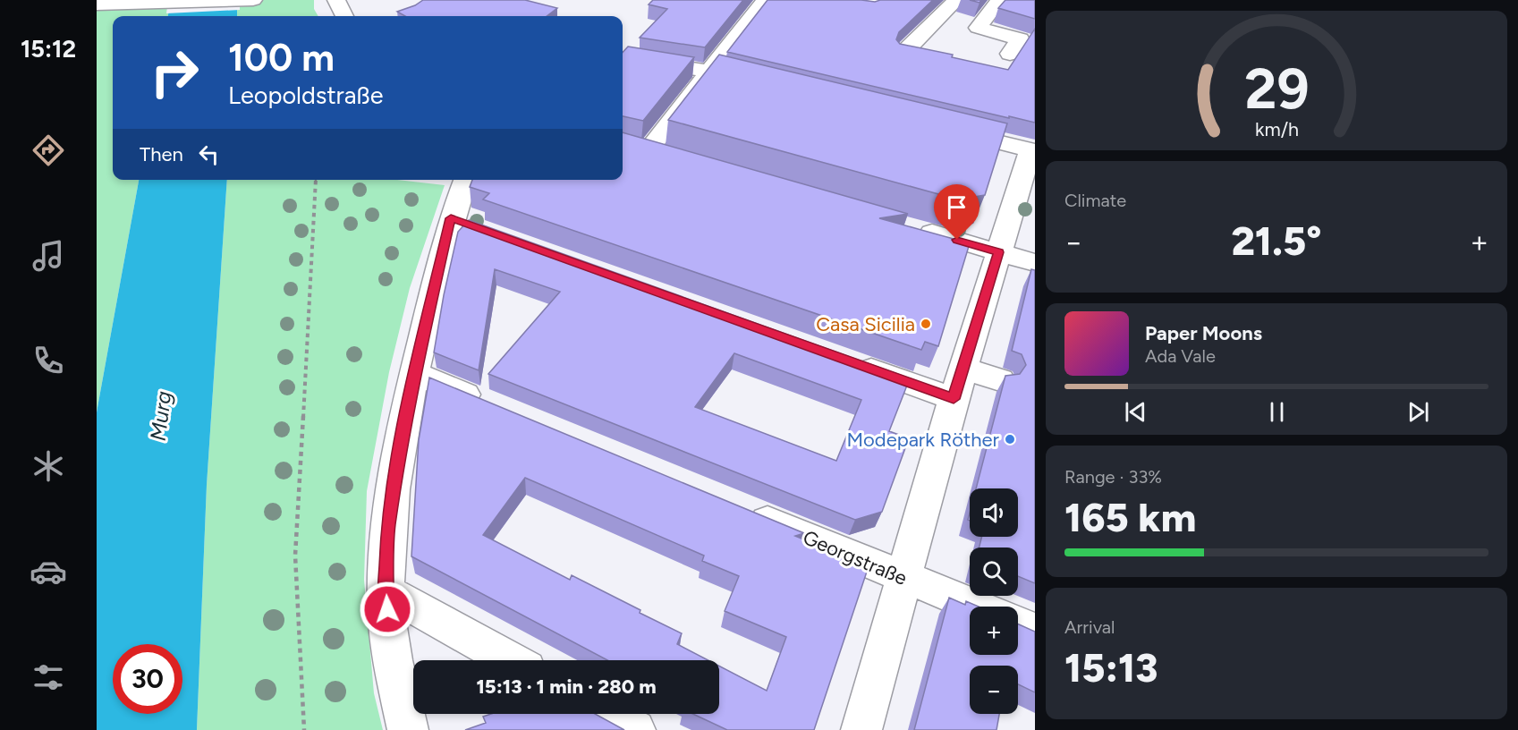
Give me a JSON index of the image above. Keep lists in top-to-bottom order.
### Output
{
  "streets": {
    "street": ["Georgstraße"]
  },
  "water": ["Murg"],
  "places": ["Casa Sicilia", "Modepark Röther"],
  "page": {
    "tabs": "15:12",
    "turn": ["100 m", "Leopoldstraße"],
    "then": "Then",
    "tile": [
      "Climate",
      ["Range · 33%", "165 km"],
      ["Arrival", "15:13"]
    ],
    "heat": ["−", "21.5°", "+"],
    "song": ["Paper Moons", "Ada Vale"],
    "map_buttons": ["+", "−"],
    "limit": "30",
    "trip": "15:13 · 1 min · 280 m",
    "gauge": ["29", "km/h"]
  }
}
